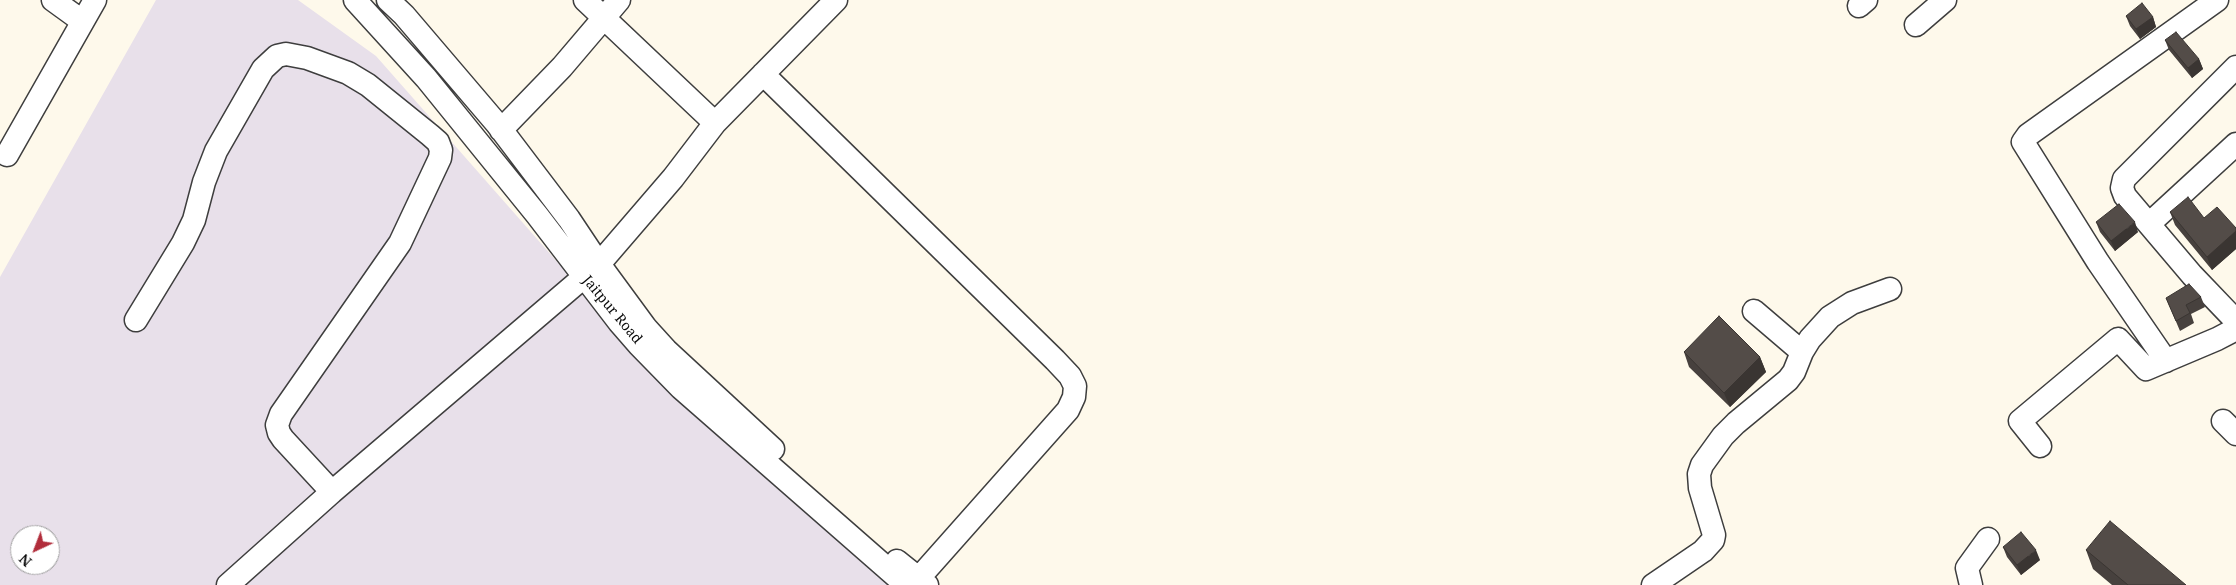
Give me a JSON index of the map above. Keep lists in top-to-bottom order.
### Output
{
  "streets": {
    "street": ["Jaitpur Road"]
  },
  "north": "bottom left"
}
